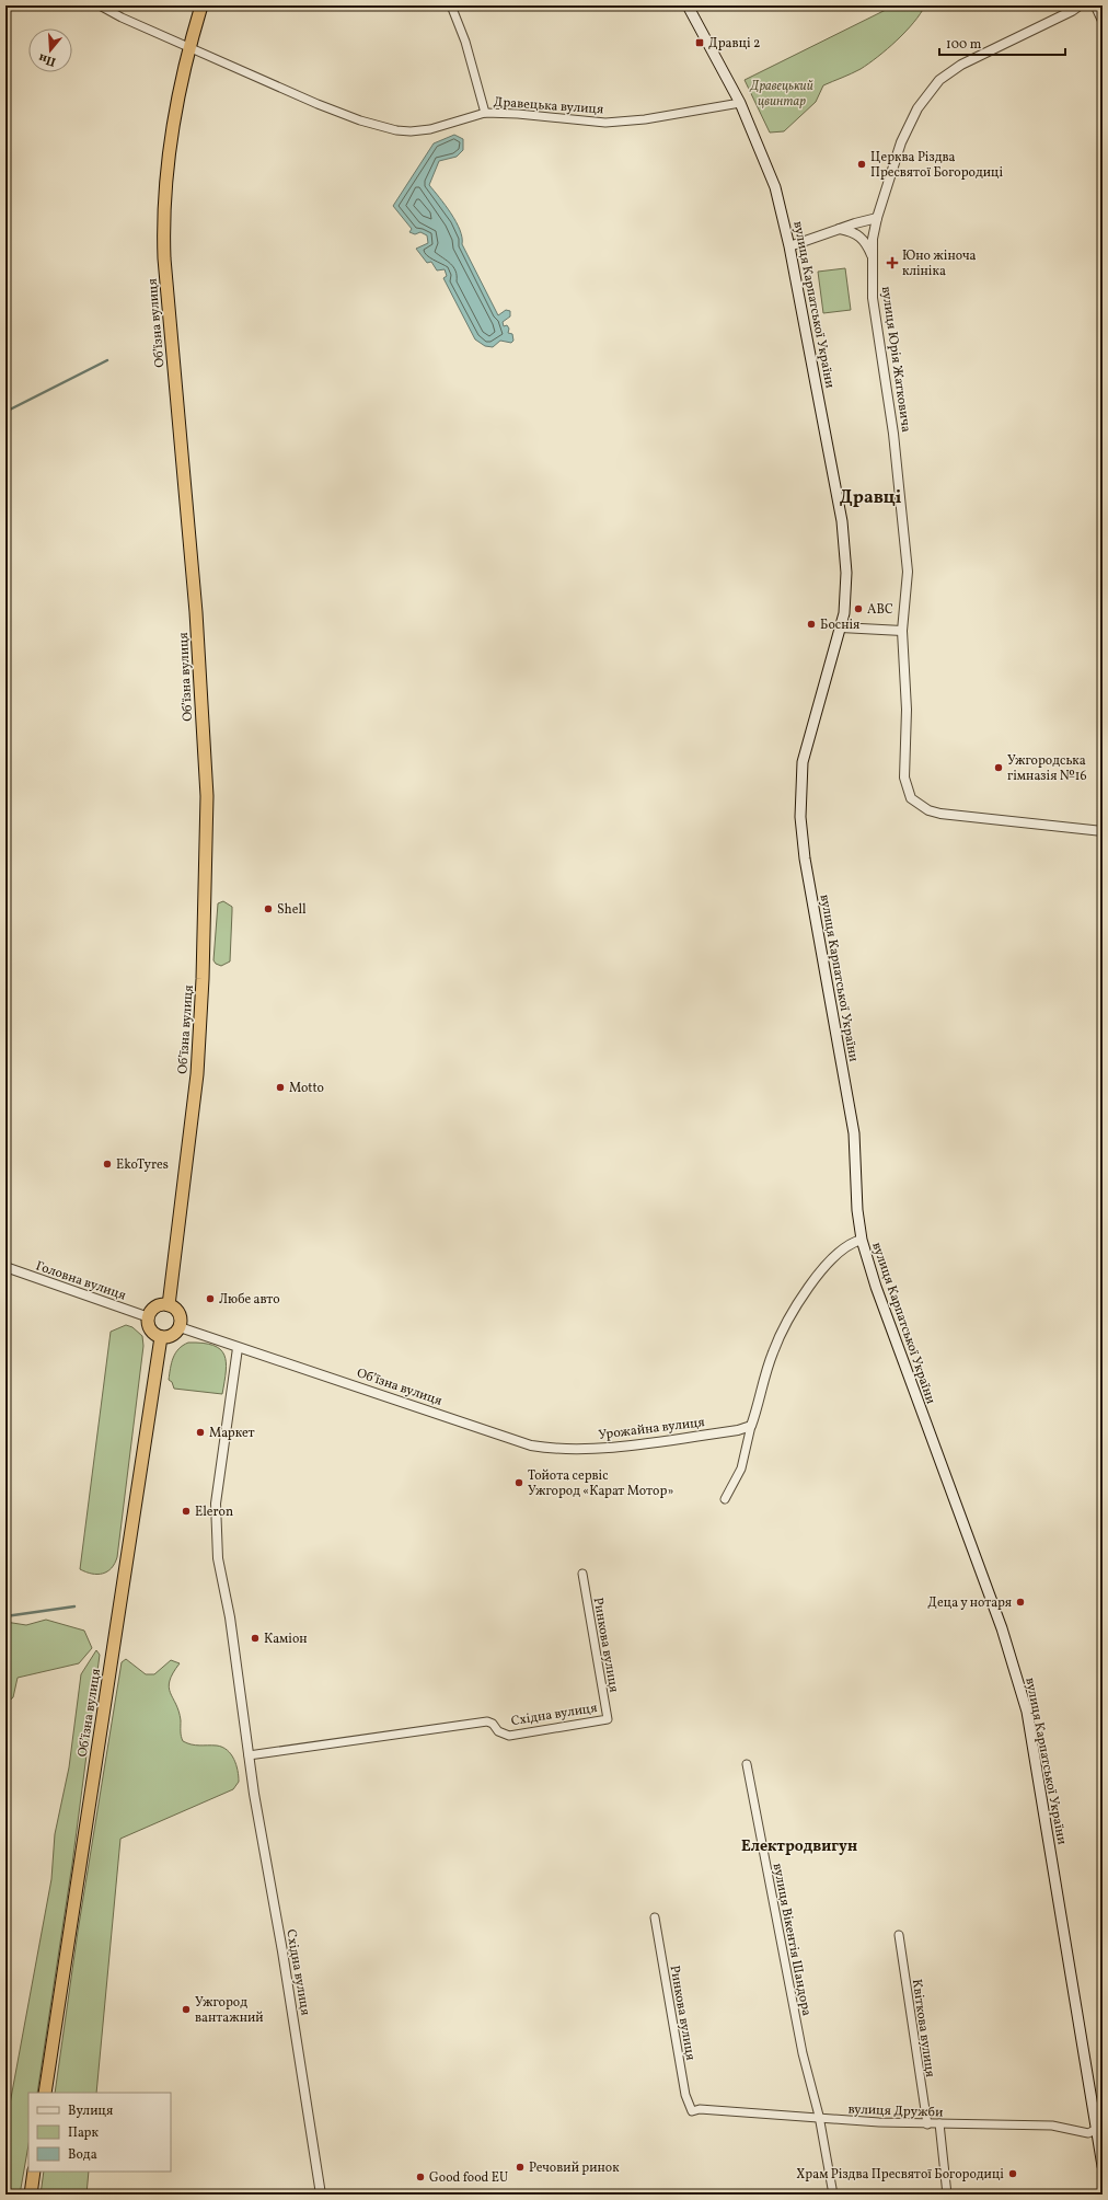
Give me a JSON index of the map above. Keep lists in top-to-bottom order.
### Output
{
  "streets": {
    "highway": ["Обʼїзна вулиця"],
    "main road": ["вулиця Карпатської України"],
    "street": [
      "Дравецька вулиця",
      "вулиця Юрія Жатковича",
      "Головна вулиця",
      "Урожайна вулиця",
      "Ринкова вулиця",
      "Східна вулиця",
      "вулиця Вікентія Шандора",
      "Квіткова вулиця",
      "вулиця Дружби"
    ]
  },
  "crossings": [
    ["Дравецька вулиця", "вулиця Карпатської України"],
    ["Дравецька вулиця", "Обʼїзна вулиця"],
    ["вулиця Карпатської України", "вулиця Дружби"],
    ["Обʼїзна вулиця", "Головна вулиця"],
    ["Обʼїзна вулиця", "Урожайна вулиця"],
    ["Обʼїзна вулиця", "Східна вулиця"],
    ["Ринкова вулиця", "Східна вулиця"],
    ["Ринкова вулиця", "вулиця Дружби"],
    ["вулиця Вікентія Шандора", "вулиця Дружби"],
    ["Квіткова вулиця", "вулиця Дружби"]
  ],
  "districts": ["Дравці", "Електродвигун"],
  "parks": ["Дравецький цвинтар"],
  "places": {
    "transit": ["Дравці 2"],
    "other": [
      "Церква Різдва Пресвятої Богородиці",
      "ABC",
      "Боснія",
      "Ужгородська гімназія №16",
      "Shell",
      "Motto",
      "EkoTyres",
      "Любе авто",
      "Маркет",
      "Тойота сервіс Ужгород «Карат Мотор»",
      "Eleron",
      "Деца у нотаря",
      "Каміон",
      "Ужгород вантажний",
      "Речовий ринок",
      "Храм Різдва Пресвятої Богородиці",
      "Good food EU"
    ],
    "health": ["Юно жіноча клініка"]
  },
  "legend": ["Вулиця", "Парк", "Вода"],
  "scale_bar": "100 m",
  "north": "bottom"
}
